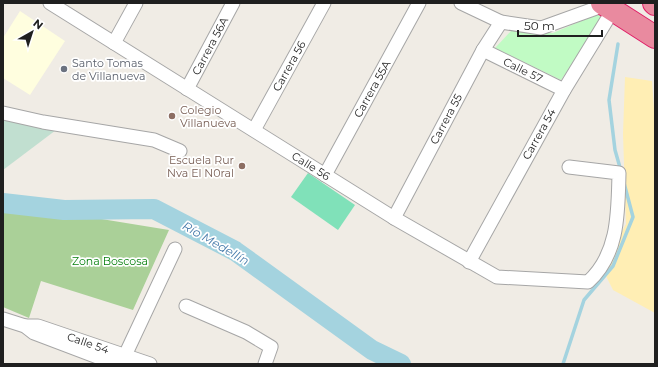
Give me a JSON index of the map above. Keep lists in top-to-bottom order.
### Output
{
  "streets": {
    "street": [
      "Carrera 56A",
      "Carrera 56",
      "Calle 57",
      "Carrera 55A",
      "Carrera 55",
      "Carrera 54",
      "Calle 56",
      "Calle 54"
    ]
  },
  "crossings": [
    ["Carrera 56A", "Calle 56"],
    ["Carrera 56", "Calle 56"],
    ["Calle 57", "Carrera 55"],
    ["Calle 57", "Carrera 54"],
    ["Carrera 55A", "Calle 56"],
    ["Carrera 55", "Calle 56"],
    ["Carrera 54", "Calle 56"]
  ],
  "water": ["Río Medellín"],
  "parks": ["Zona Boscosa"],
  "places": ["Santo Tomas de Villanueva", "Colegio Villanueva", "Escuela Rur Nva El N0ral"],
  "scale_bar": "50 m",
  "north": "top right"
}
